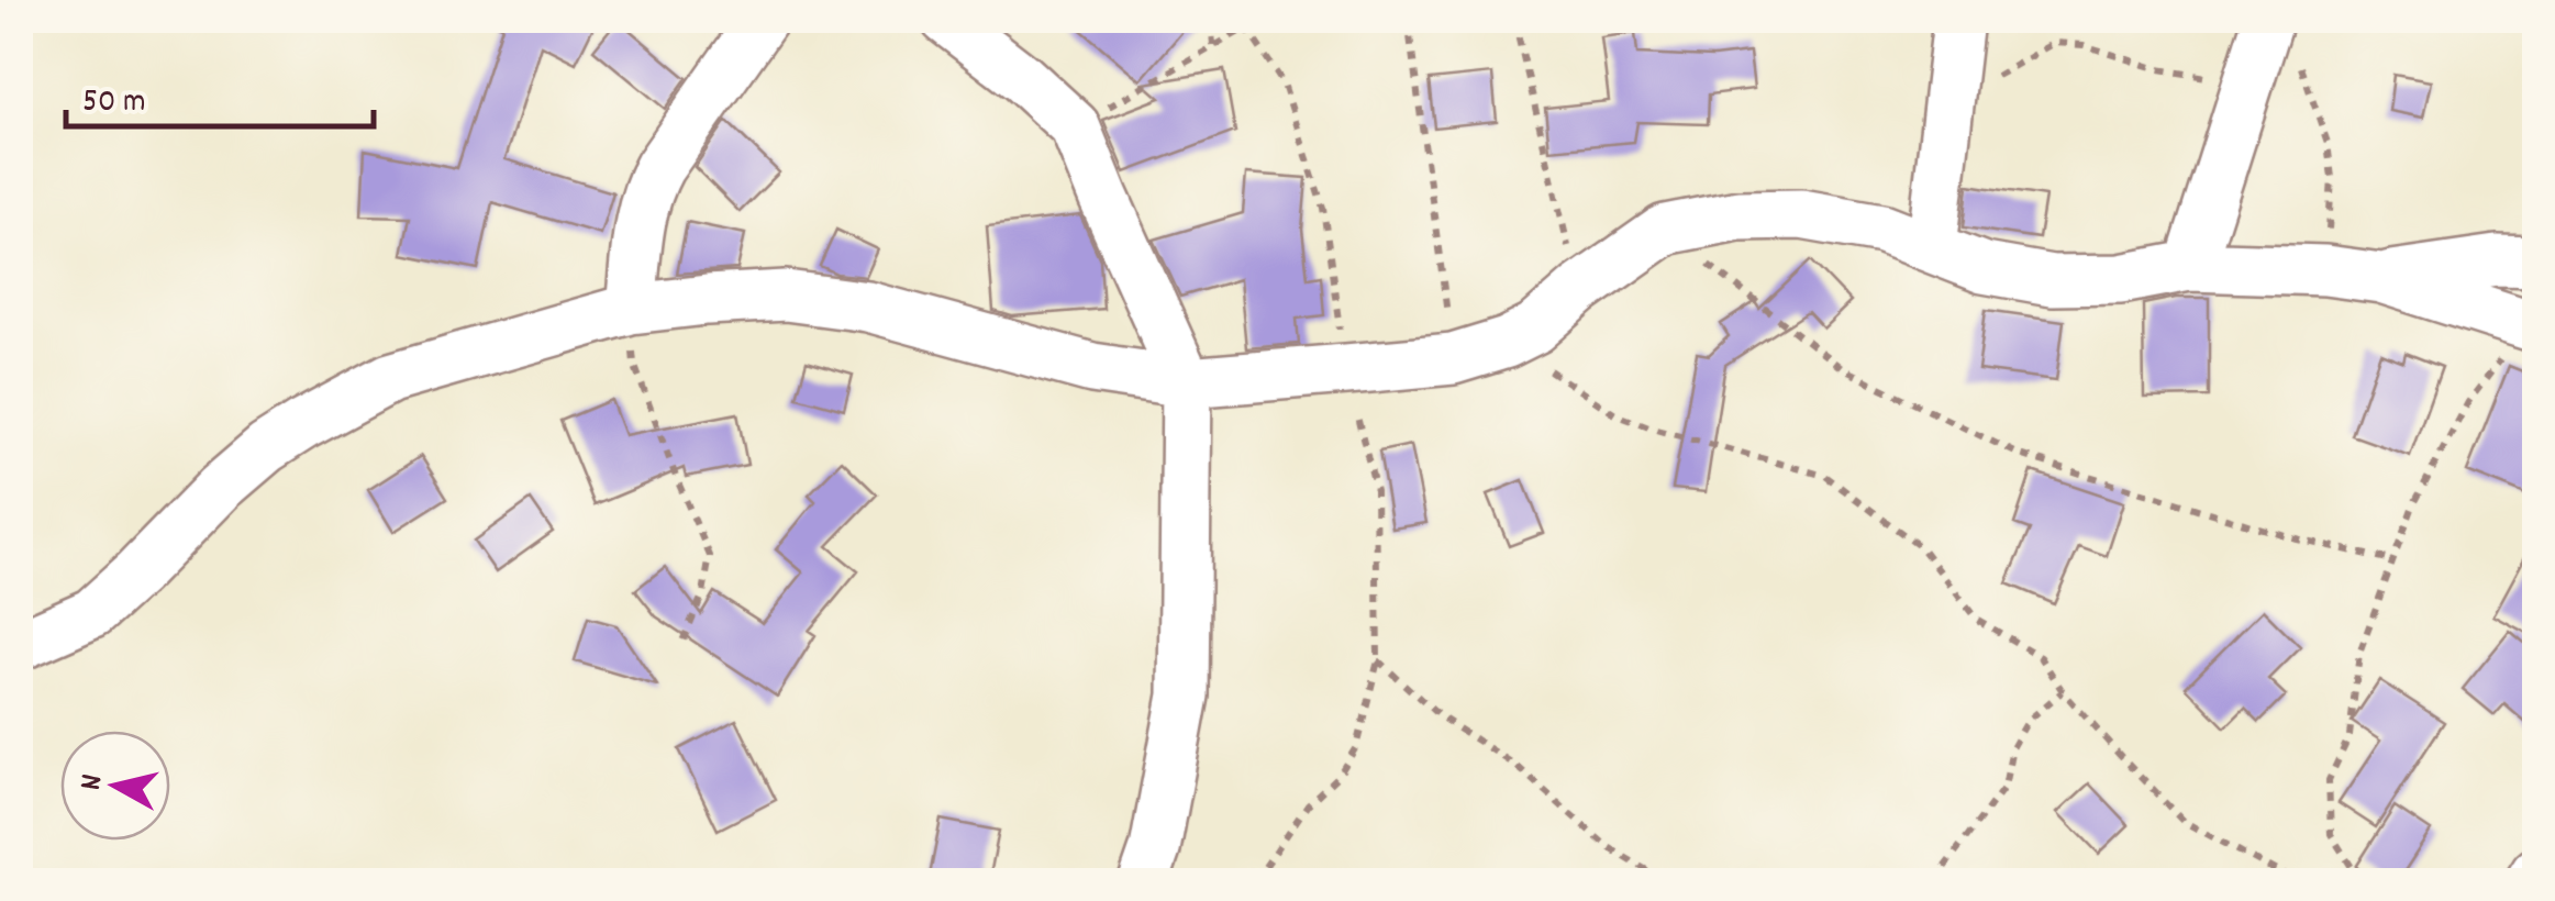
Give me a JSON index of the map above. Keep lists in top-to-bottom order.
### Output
{
  "scale_bar": "50 m",
  "north": "left"
}
